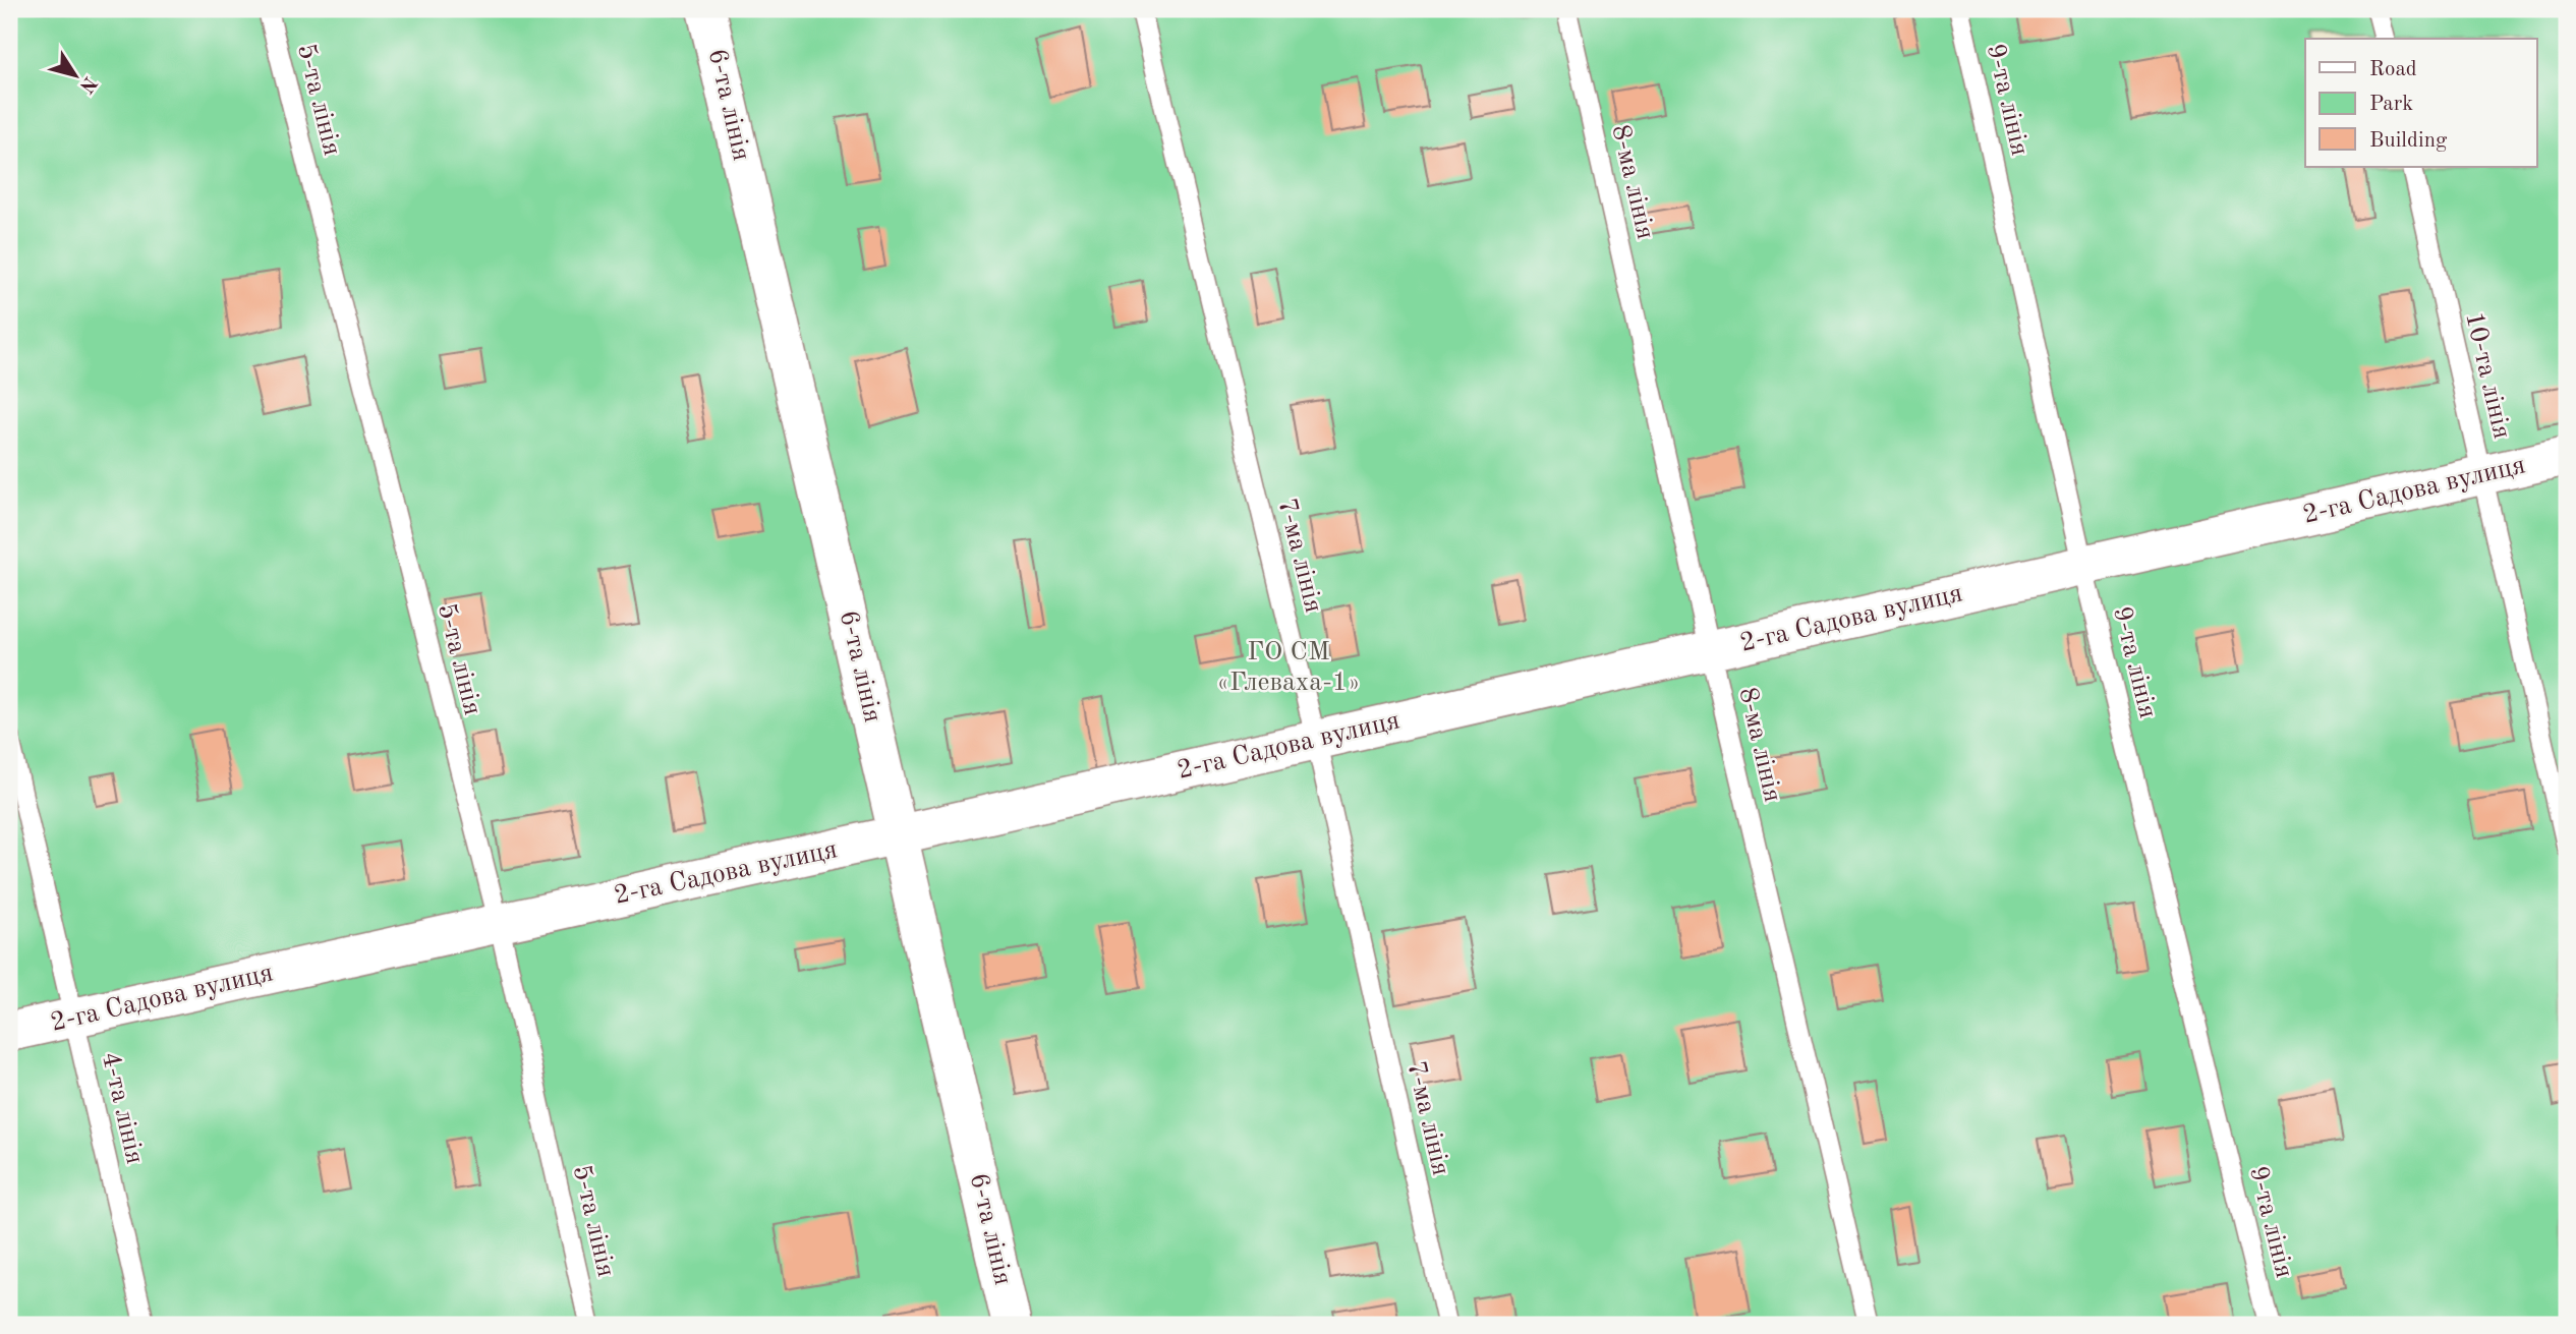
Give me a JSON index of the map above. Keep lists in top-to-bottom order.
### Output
{
  "streets": {
    "street": ["6-та лінія", "2-га Садова вулиця"],
    "lane": [
      "5-та лінія",
      "9-та лінія",
      "8-ма лінія",
      "10-та лінія",
      "7-ма лінія",
      "4-та лінія"
    ]
  },
  "crossings": [
    ["5-та лінія", "2-га Садова вулиця"],
    ["9-та лінія", "2-га Садова вулиця"],
    ["6-та лінія", "2-га Садова вулиця"],
    ["8-ма лінія", "2-га Садова вулиця"],
    ["10-та лінія", "2-га Садова вулиця"],
    ["2-га Садова вулиця", "7-ма лінія"],
    ["2-га Садова вулиця", "4-та лінія"]
  ],
  "parks": ["ГО СМ «Глеваха-1»"],
  "legend": ["Road", "Park", "Building"],
  "north": "bottom right"
}
